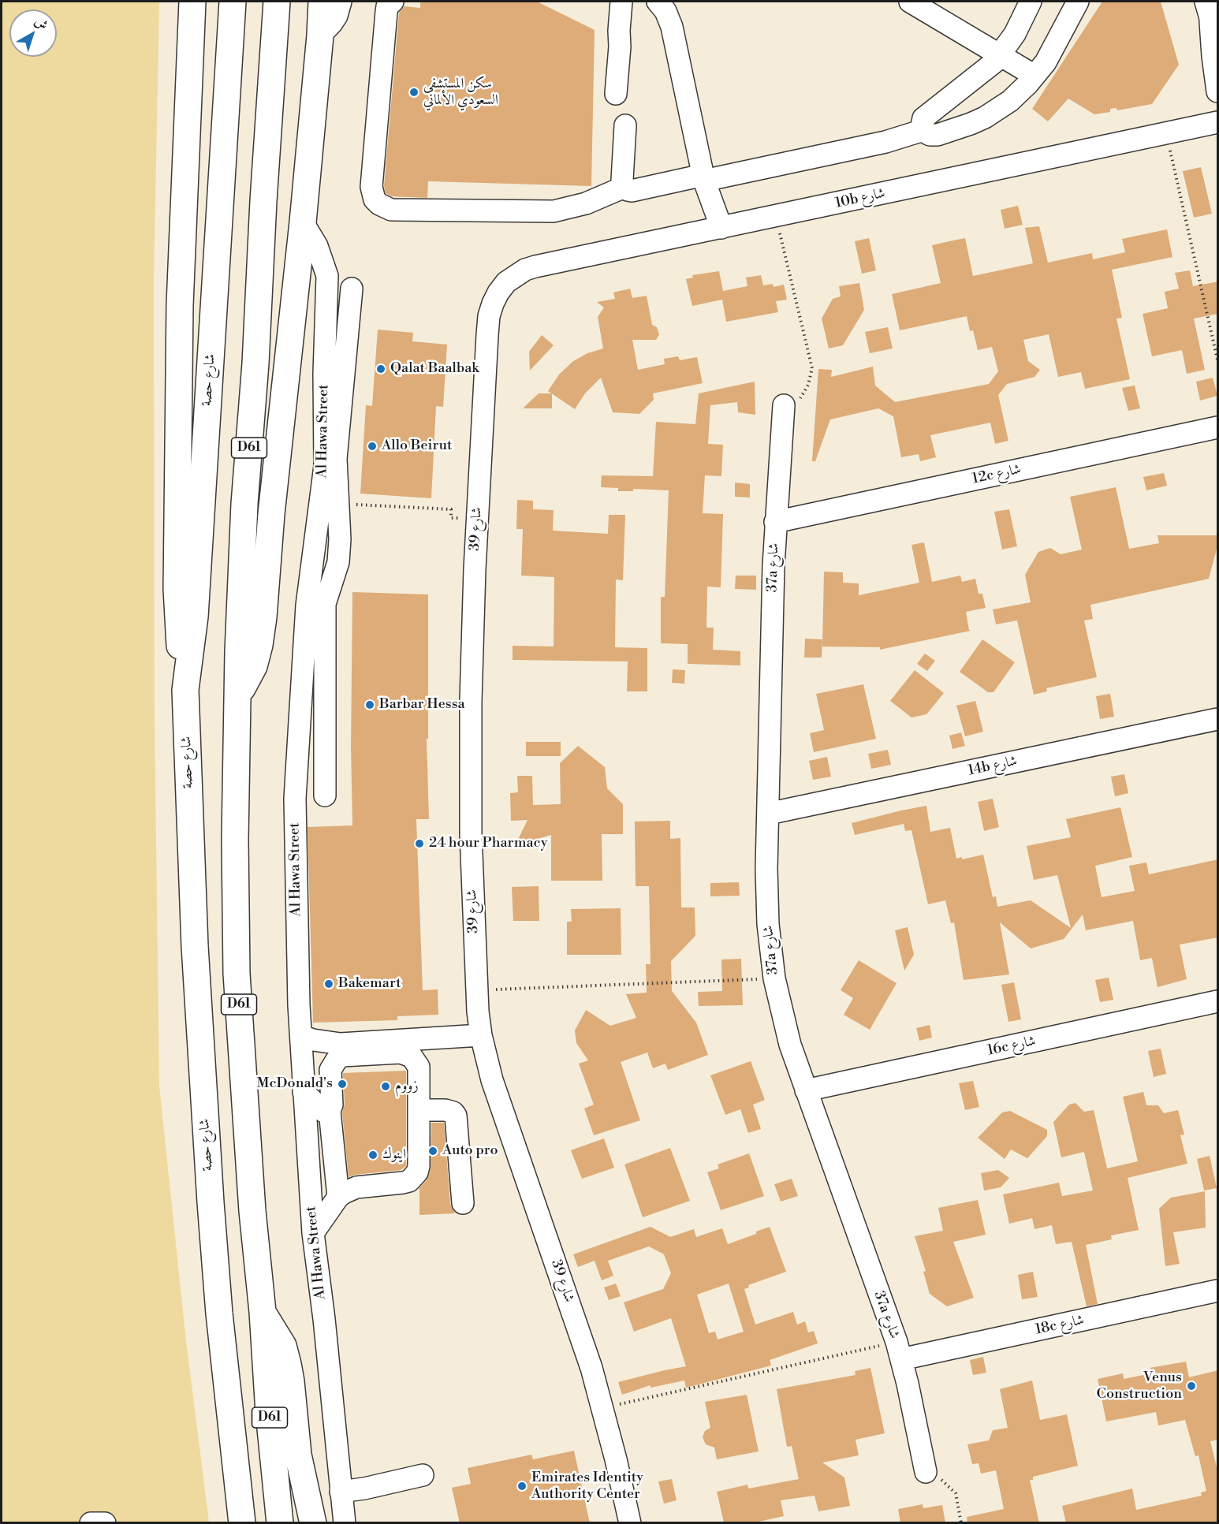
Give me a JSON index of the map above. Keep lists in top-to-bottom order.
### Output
{
  "streets": {
    "main road": ["شارع حصة", "D61"],
    "street": [
      "10b شارع",
      "Al Hawa Street",
      "12c شارع",
      "شارع 39",
      "37a شارع",
      "14b شارع",
      "16c شارع",
      "18c شارع"
    ]
  },
  "crossings": [
    ["10b شارع", "شارع 39"],
    ["12c شارع", "37a شارع"],
    ["37a شارع", "14b شارع"],
    ["37a شارع", "16c شارع"],
    ["37a شارع", "18c شارع"]
  ],
  "places": [
    "سكن المستشفى السعودي الألماني",
    "Qalat Baalbak",
    "Allo Beirut",
    "Barbar Hessa",
    "24 hour Pharmacy",
    "Bakemart",
    "McDonald's",
    "زووم",
    "Auto pro",
    "اينوك",
    "Venus Construction",
    "Emirates Identity Authority Center"
  ],
  "north": "top right"
}
